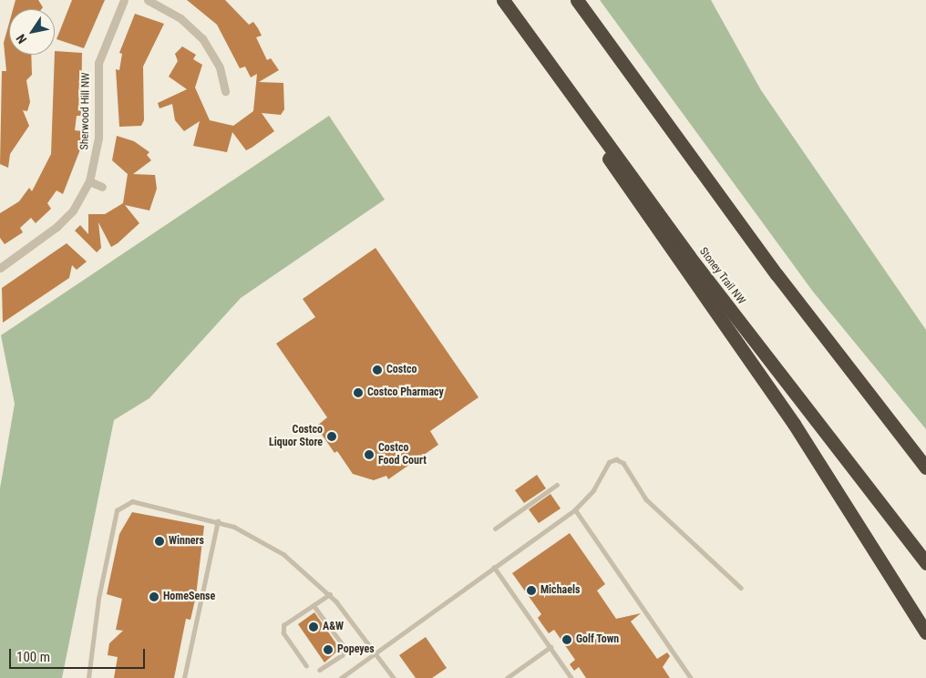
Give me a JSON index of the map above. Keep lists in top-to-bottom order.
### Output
{
  "streets": {
    "highway": ["Stoney Trail NW"],
    "street": ["Sherwood Hill NW"]
  },
  "places": [
    "Costco",
    "Costco Pharmacy",
    "Costco Liquor Store",
    "Costco Food Court",
    "Winners",
    "Michaels",
    "HomeSense",
    "A&W",
    "Golf Town",
    "Popeyes"
  ],
  "scale_bar": "100 m",
  "north": "bottom left"
}
